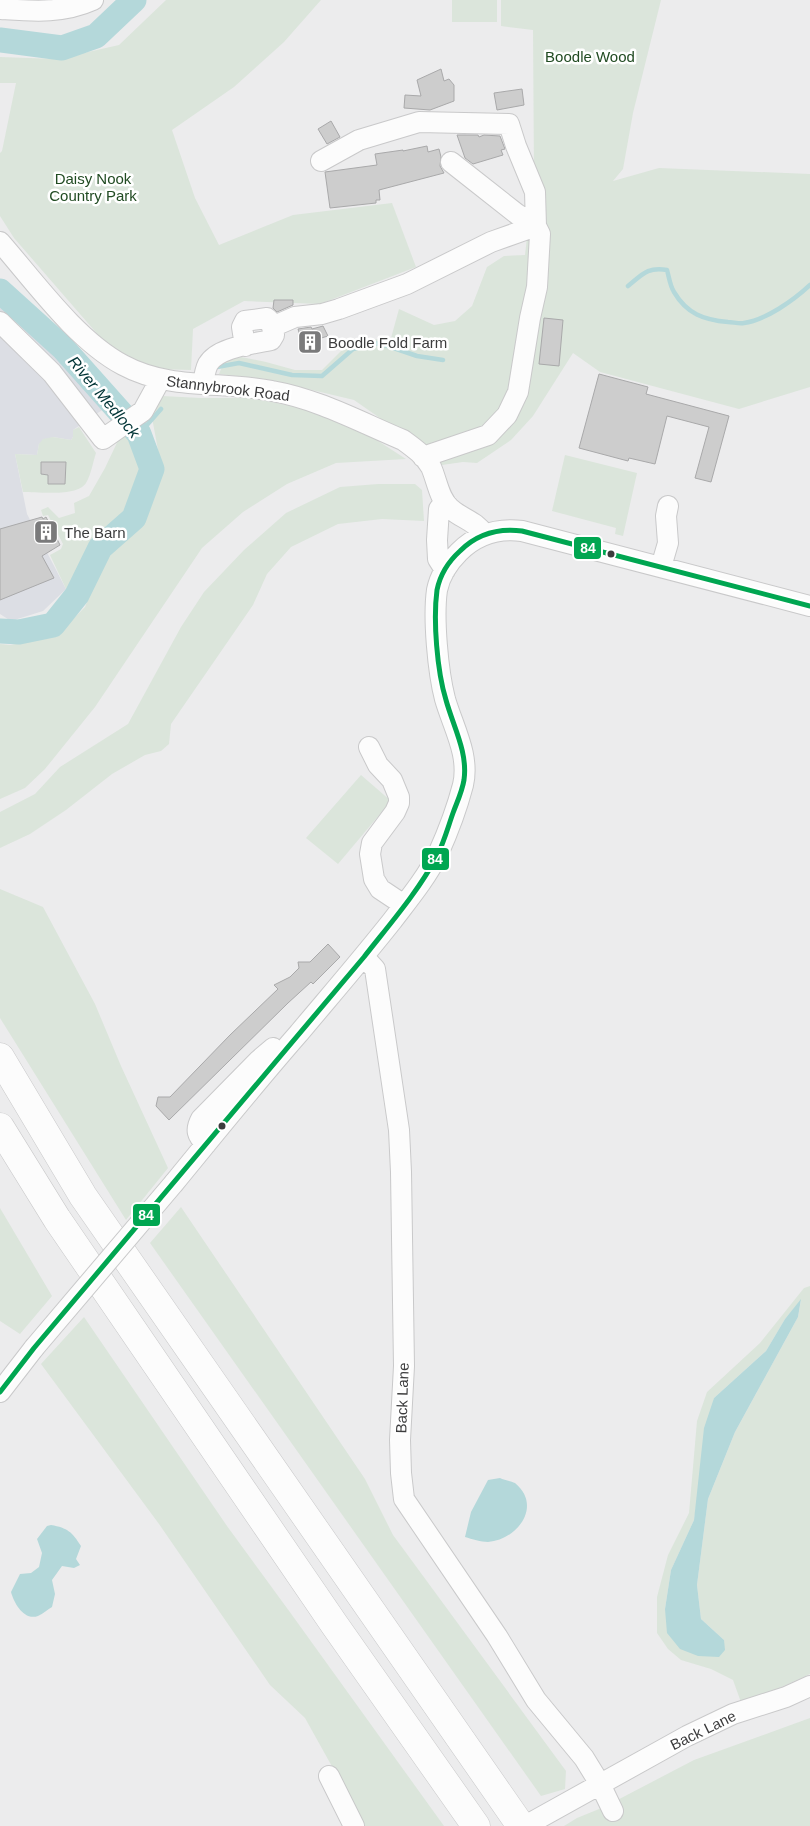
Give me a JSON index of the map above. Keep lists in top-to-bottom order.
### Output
{
  "streets": {
    "street": ["Stannybrook Road", "Back Lane"]
  },
  "water": ["River Medlock"],
  "parks": ["Boodle Wood", "Daisy Nook Country Park"],
  "places": {
    "building": ["Boodle Fold Farm", "The Barn"]
  },
  "lines": ["transit line 84"]
}
